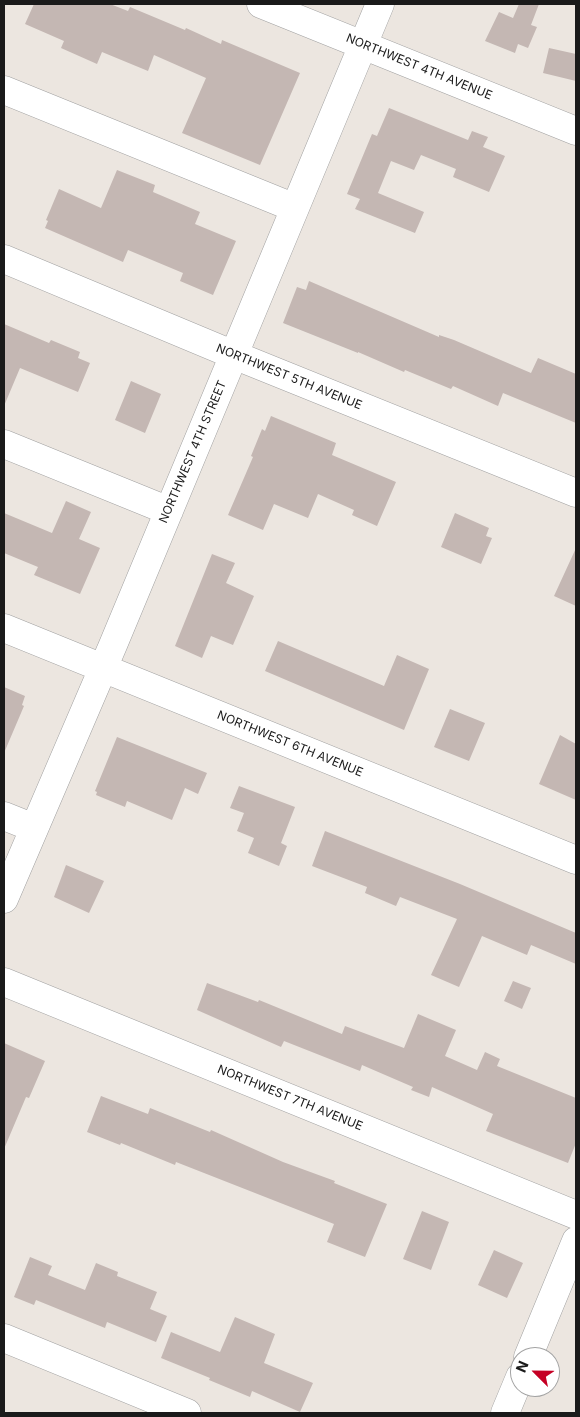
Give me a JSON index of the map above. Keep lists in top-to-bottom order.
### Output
{
  "streets": {
    "street": [
      "NORTHWEST 4TH AVENUE",
      "NORTHWEST 5TH AVENUE",
      "NORTHWEST 4TH STREET",
      "NORTHWEST 6TH AVENUE",
      "NORTHWEST 7TH AVENUE"
    ]
  },
  "crossings": [
    ["NORTHWEST 4TH AVENUE", "NORTHWEST 4TH STREET"],
    ["NORTHWEST 5TH AVENUE", "NORTHWEST 4TH STREET"],
    ["NORTHWEST 4TH STREET", "NORTHWEST 6TH AVENUE"]
  ],
  "north": "top left"
}
